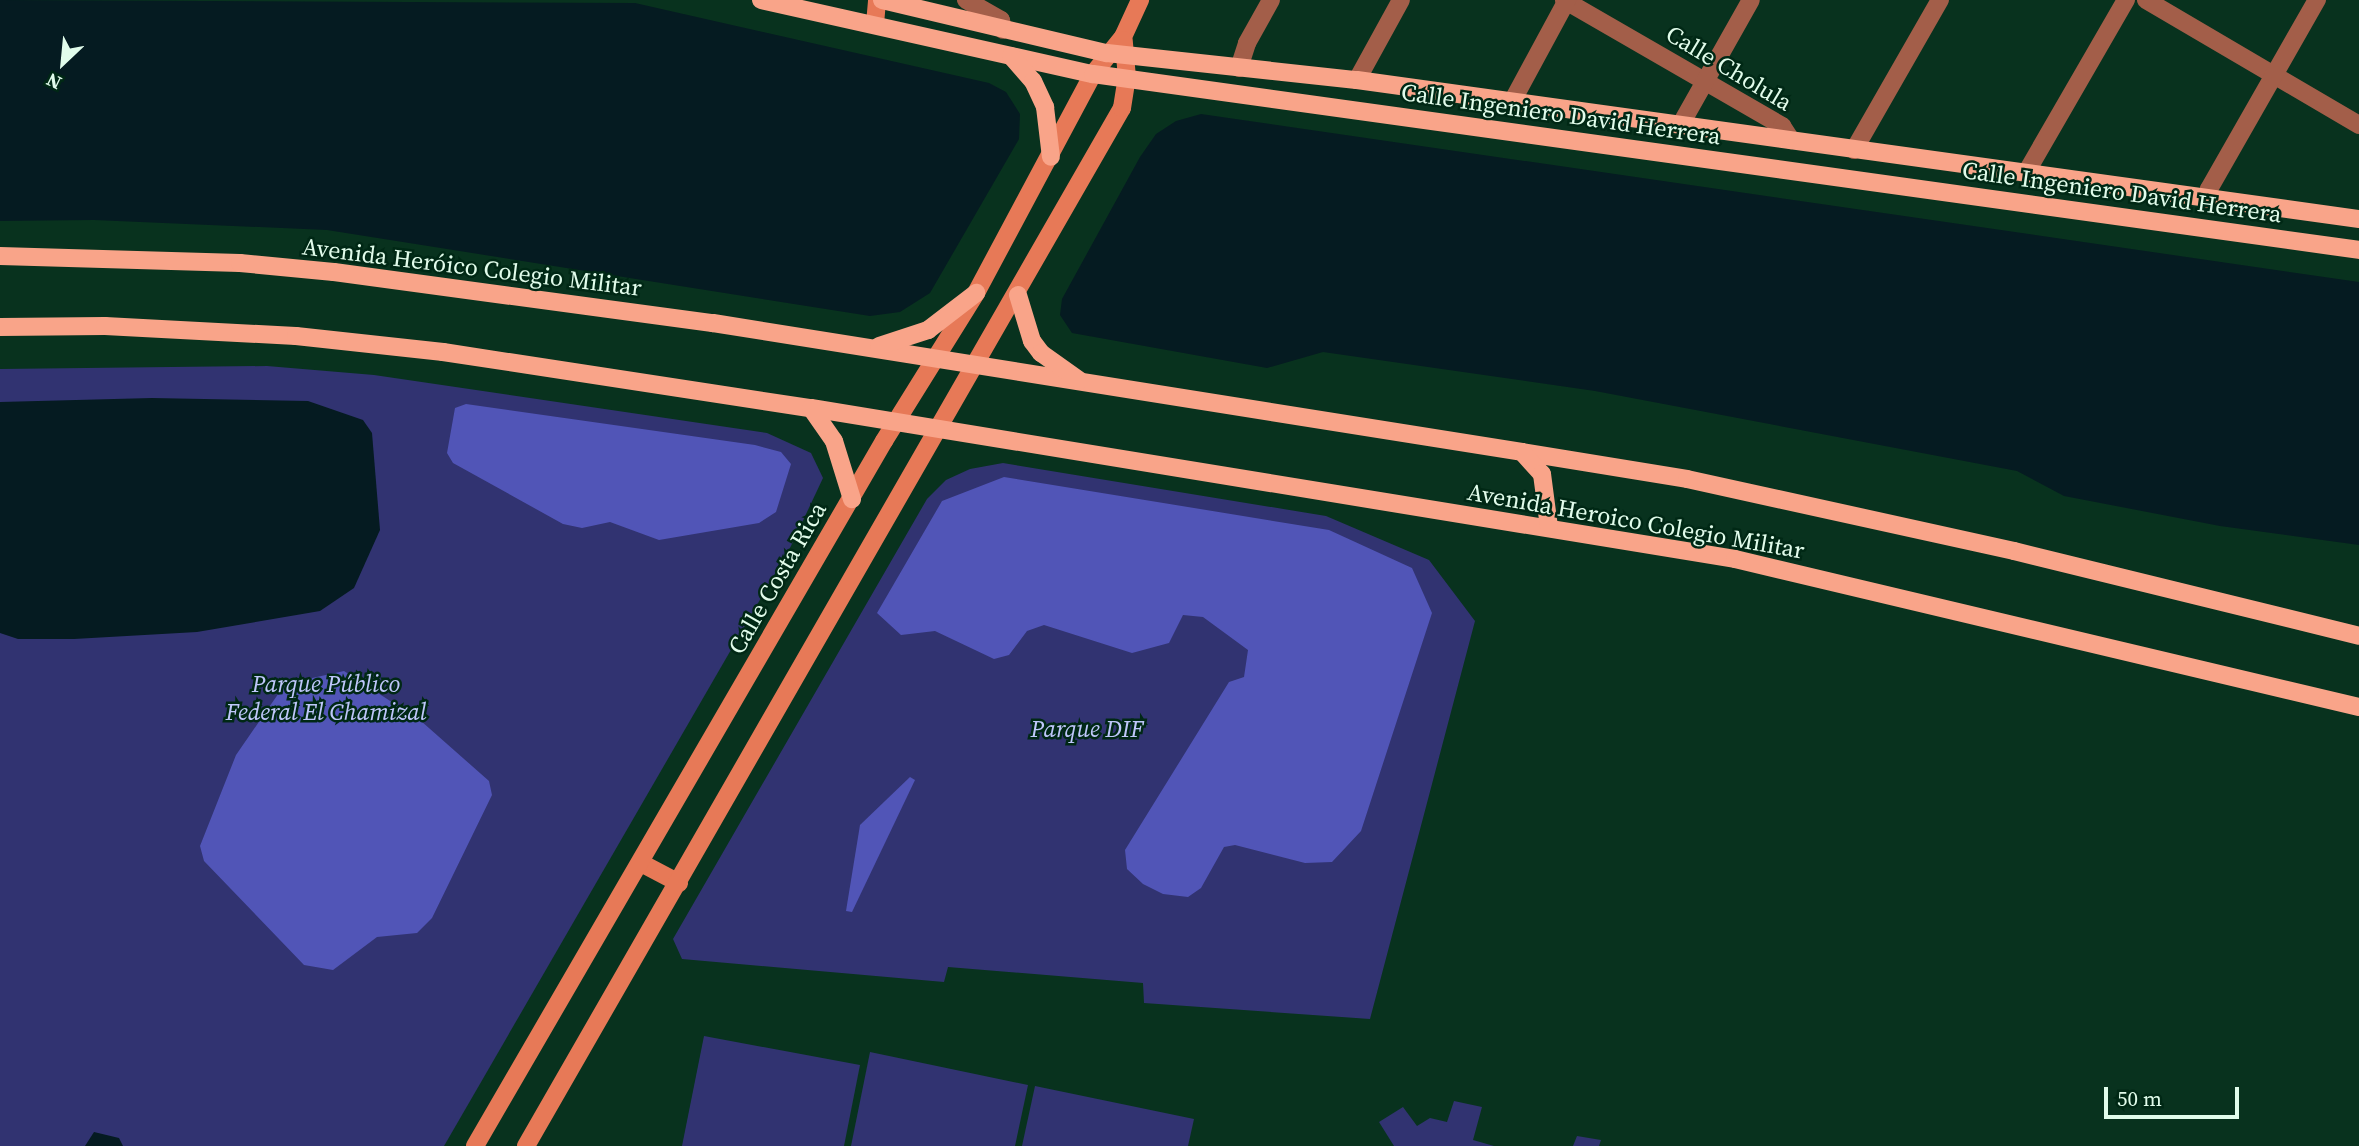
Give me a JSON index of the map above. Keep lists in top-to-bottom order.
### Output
{
  "streets": {
    "main road": [
      "Calle Ingeniero David Herrera",
      "Avenida Heróico Colegio Militar",
      "Avenida Heroico Colegio Militar",
      "Calle Costa Rica"
    ],
    "street": ["Calle Cholula"]
  },
  "crossings": [
    ["Calle Cholula", "Calle Ingeniero David Herrera"],
    ["Calle Ingeniero David Herrera", "Calle Costa Rica"],
    ["Avenida Heróico Colegio Militar", "Avenida Heroico Colegio Militar"],
    ["Avenida Heróico Colegio Militar", "Calle Costa Rica"],
    ["Avenida Heroico Colegio Militar", "Calle Costa Rica"]
  ],
  "parks": ["Parque Público Federal El Chamizal", "Parque DIF"],
  "scale_bar": "50 m",
  "north": "bottom left"
}
